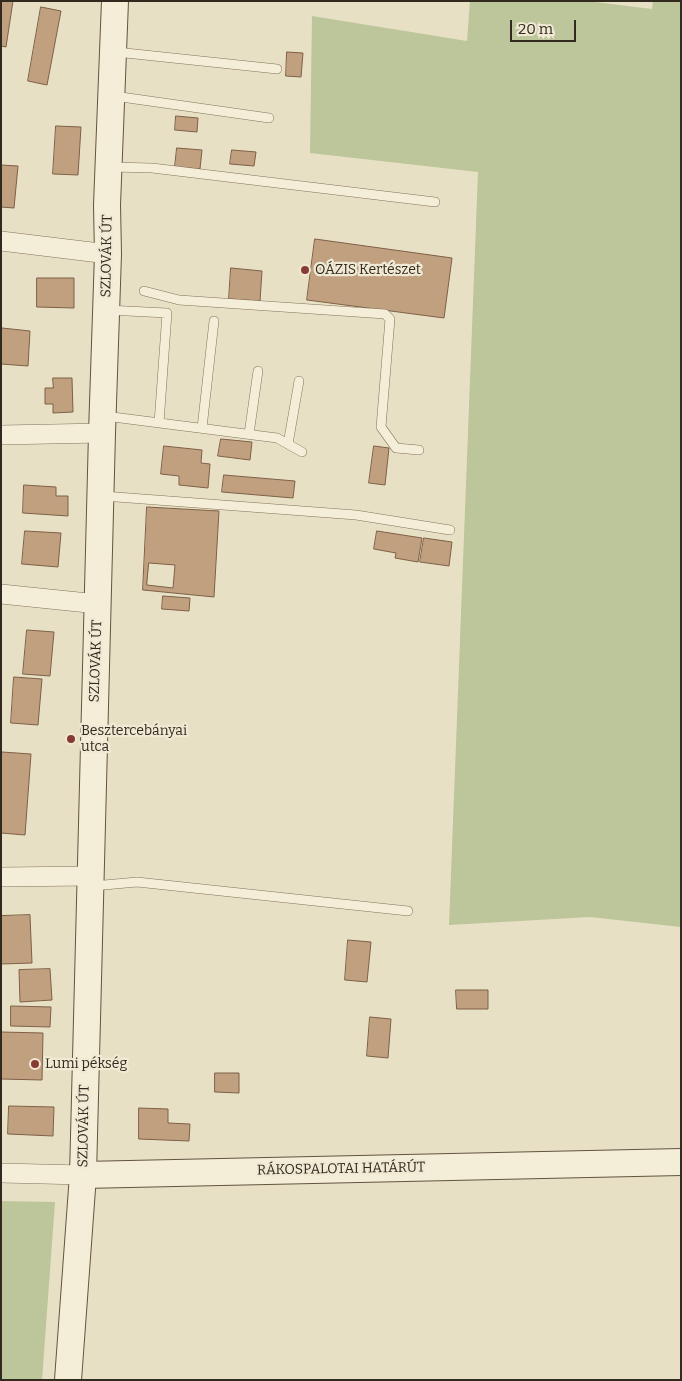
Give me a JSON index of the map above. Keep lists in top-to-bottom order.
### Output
{
  "streets": {
    "main road": ["SZLOVÁK ÚT", "RÁKOSPALOTAI HATÁRÚT"]
  },
  "crossings": [
    ["SZLOVÁK ÚT", "RÁKOSPALOTAI HATÁRÚT"]
  ],
  "places": ["OÁZIS Kertészet", "Besztercebányai utca", "Lumi pékség"],
  "scale_bar": "20 m"
}
